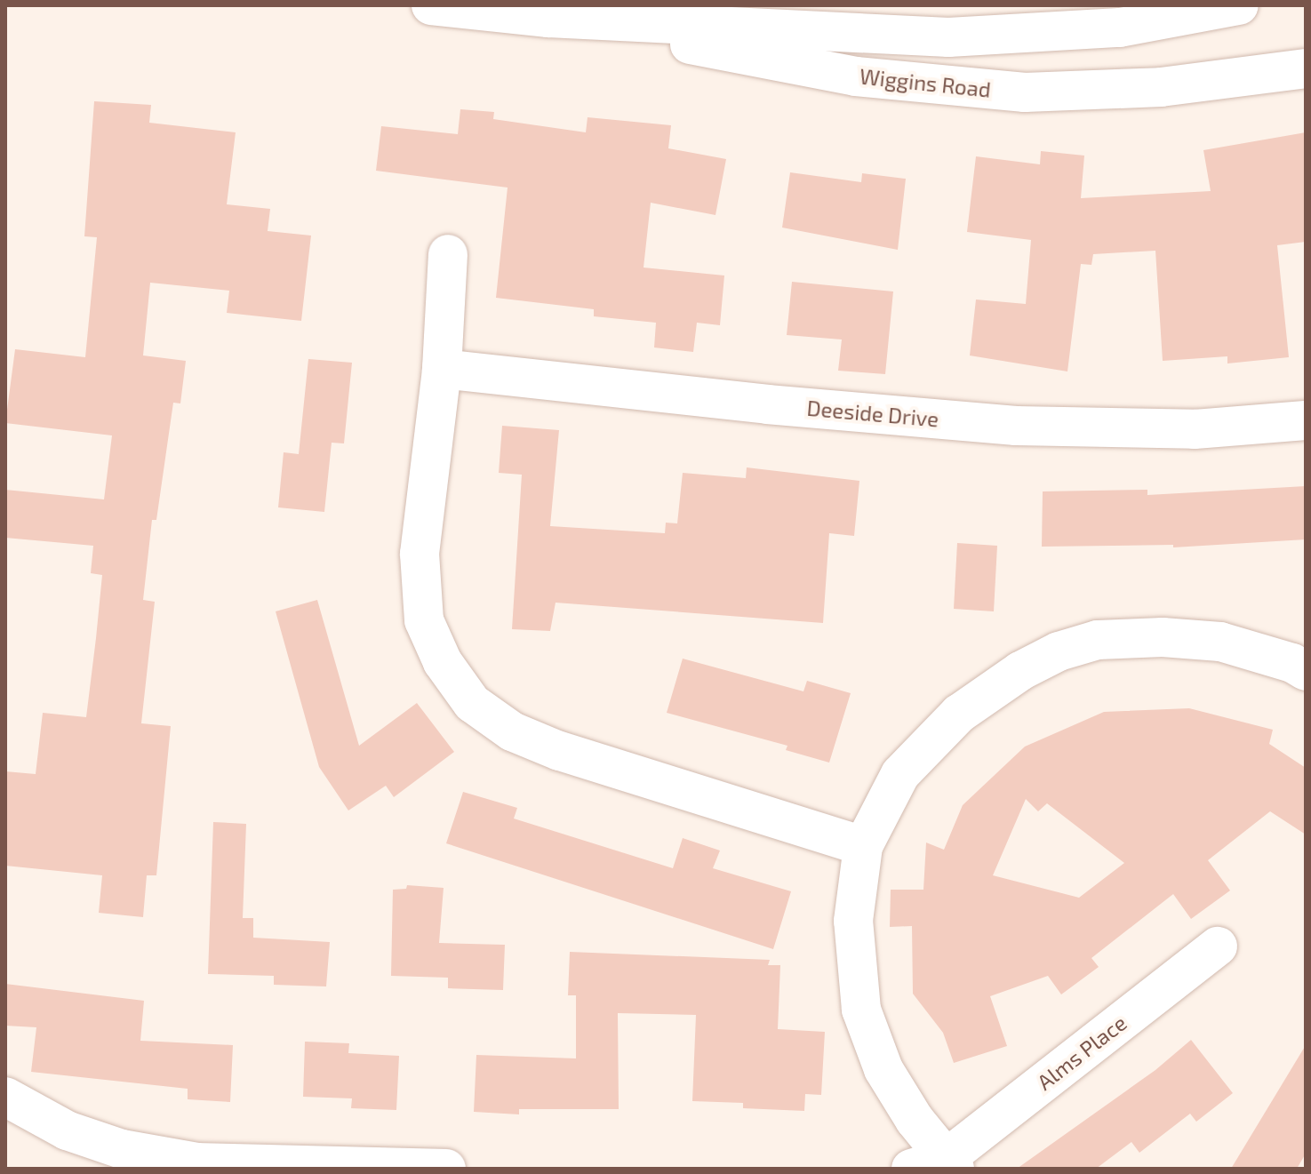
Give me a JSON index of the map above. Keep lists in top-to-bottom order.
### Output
{
  "streets": {
    "street": ["Wiggins Road", "Deeside Drive", "Alms Place"]
  }
}
